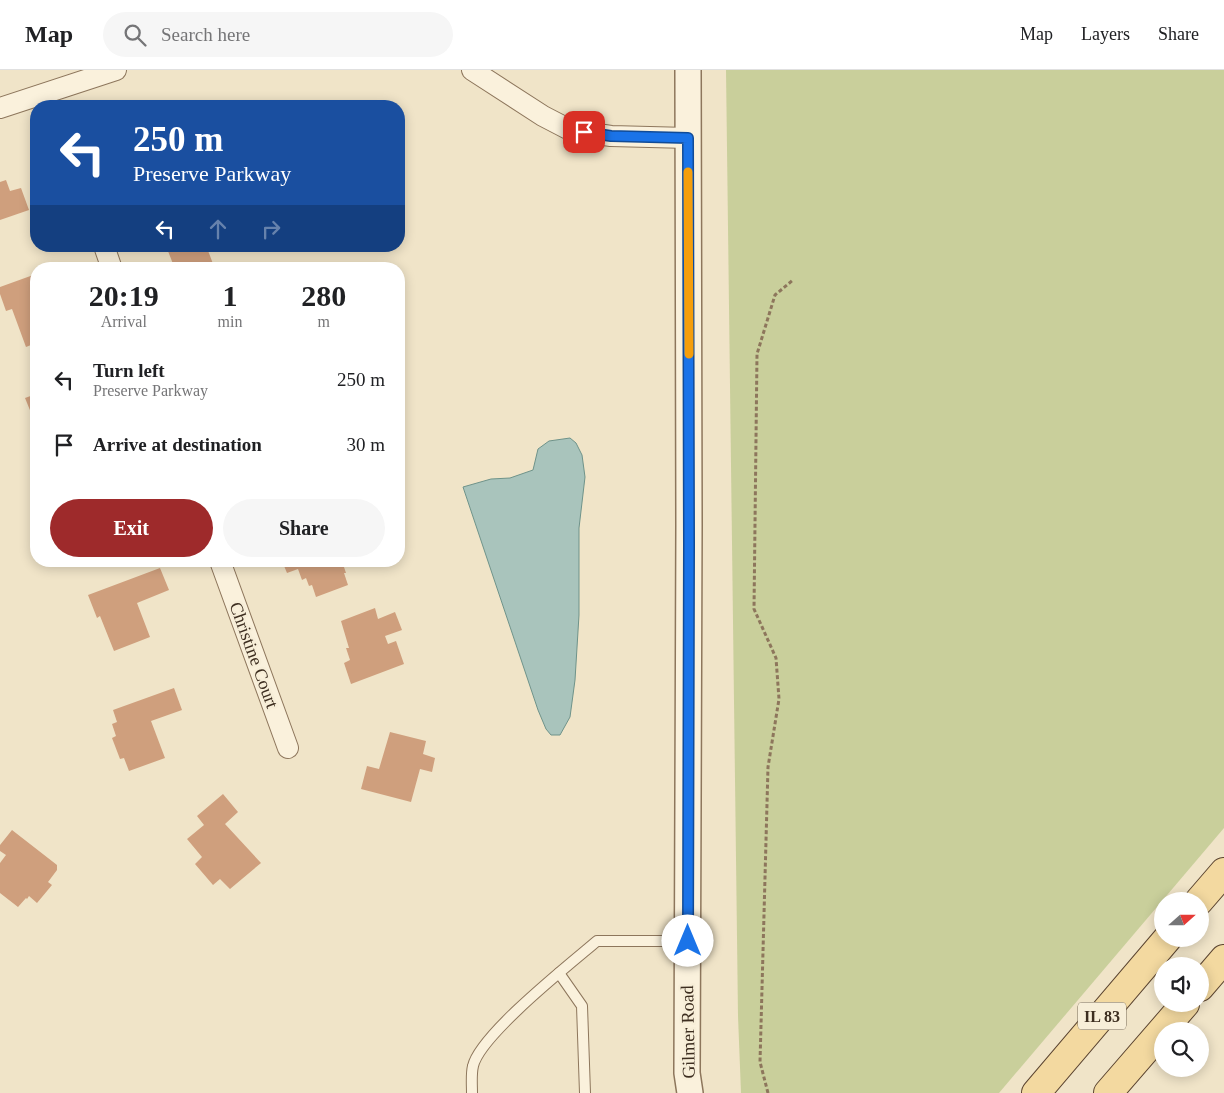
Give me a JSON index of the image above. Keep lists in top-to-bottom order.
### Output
{
  "streets": {
    "main road": ["IL 83"],
    "street": ["Christine Court", "Gilmer Road"]
  },
  "north": "right",
  "page": {
    "header": "Map",
    "search": "Search here",
    "nav": ["Map", "Layers", "Share"],
    "turn": ["250 m", "Preserve Parkway"],
    "eta": [
      "20:19",
      "Arrival",
      "1",
      "min",
      "280",
      "m"
    ],
    "list": [
      {
        "name": "Turn left",
        "note": "Preserve Parkway",
        "value": "250 m"
      },
      {
        "name": "Arrive at destination",
        "value": "30 m"
      }
    ],
    "buttons": ["Exit", "Share"]
  }
}
